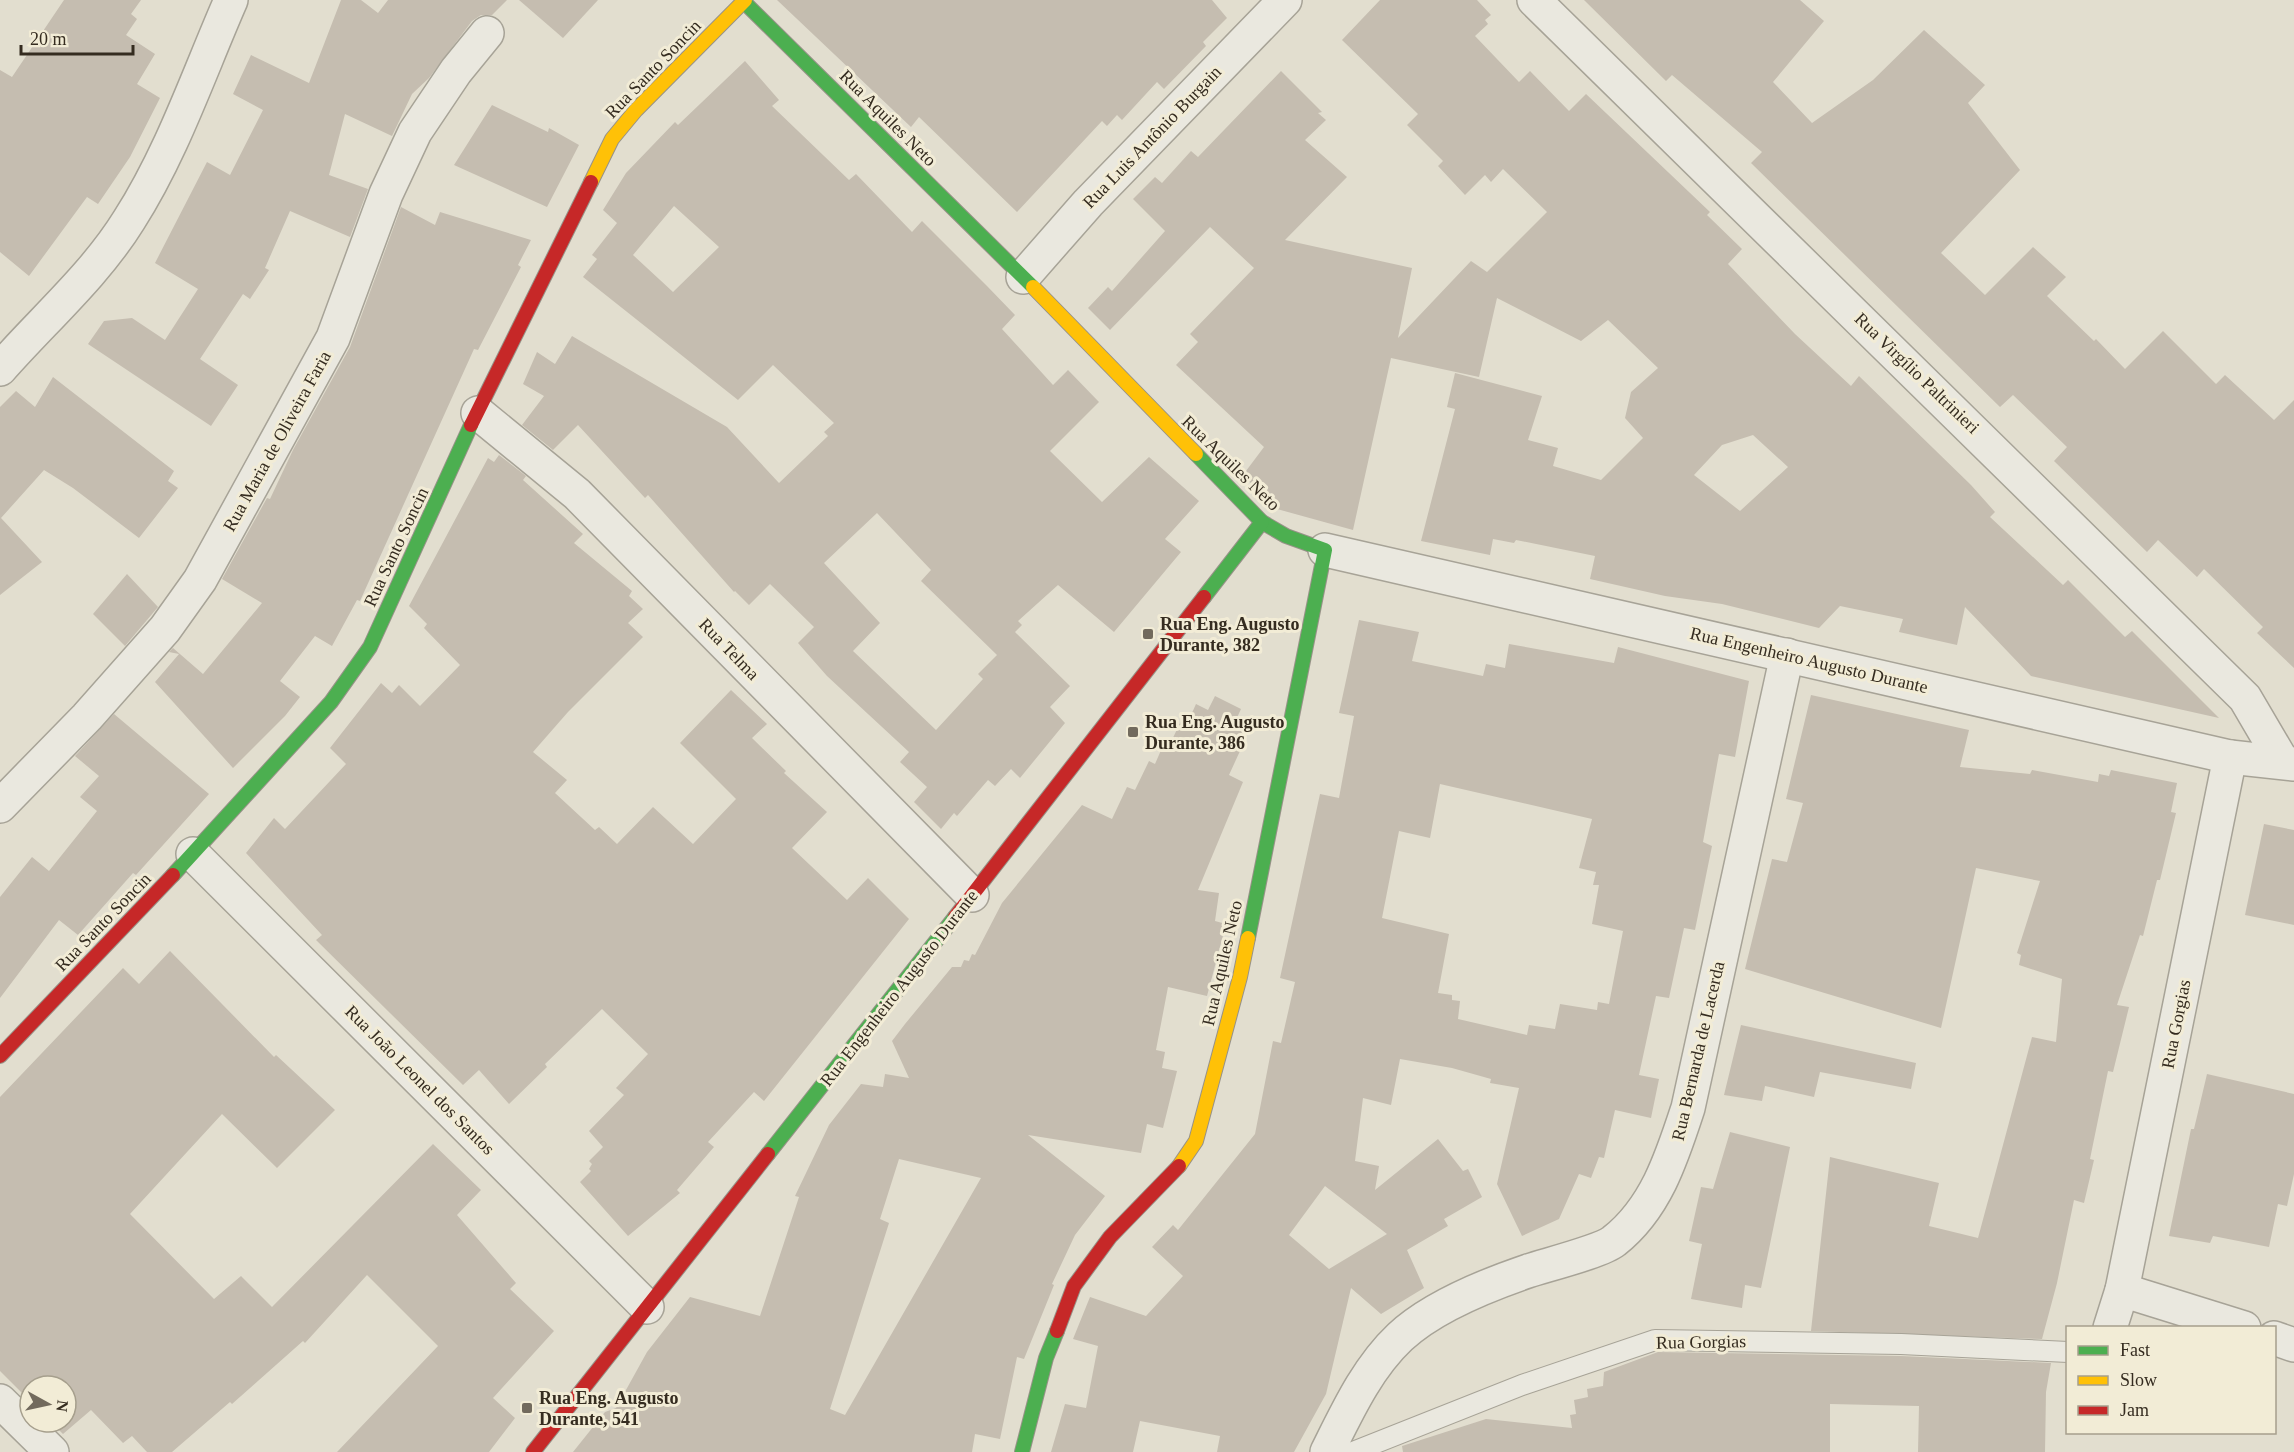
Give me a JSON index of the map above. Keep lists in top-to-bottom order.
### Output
{
  "streets": {
    "street": [
      "Rua Santo Soncin",
      "Rua Aquiles Neto",
      "Rua Luis Antônio Burgain",
      "Rua Virgílio Paltrinieri",
      "Rua Maria de Oliveira Faria",
      "Rua Telma",
      "Rua Engenheiro Augusto Durante",
      "Rua Gorgias",
      "Rua Bernarda de Lacerda",
      "Rua João Leonel dos Santos"
    ]
  },
  "crossings": [
    ["Rua Santo Soncin", "Rua Aquiles Neto"],
    ["Rua Santo Soncin", "Rua Telma"],
    ["Rua Santo Soncin", "Rua João Leonel dos Santos"],
    ["Rua Aquiles Neto", "Rua Luis Antônio Burgain"],
    ["Rua Aquiles Neto", "Rua Engenheiro Augusto Durante"],
    ["Rua Virgílio Paltrinieri", "Rua Engenheiro Augusto Durante"],
    ["Rua Telma", "Rua Engenheiro Augusto Durante"],
    ["Rua Engenheiro Augusto Durante", "Rua Gorgias"],
    ["Rua Engenheiro Augusto Durante", "Rua Bernarda de Lacerda"],
    ["Rua Engenheiro Augusto Durante", "Rua João Leonel dos Santos"]
  ],
  "places": {
    "transit": ["Rua Eng. Augusto Durante, 382", "Rua Eng. Augusto Durante, 386", "Rua Eng. Augusto Durante, 541"]
  },
  "legend": ["Fast", "Slow", "Jam"],
  "scale_bar": "20 m",
  "north": "right"
}
